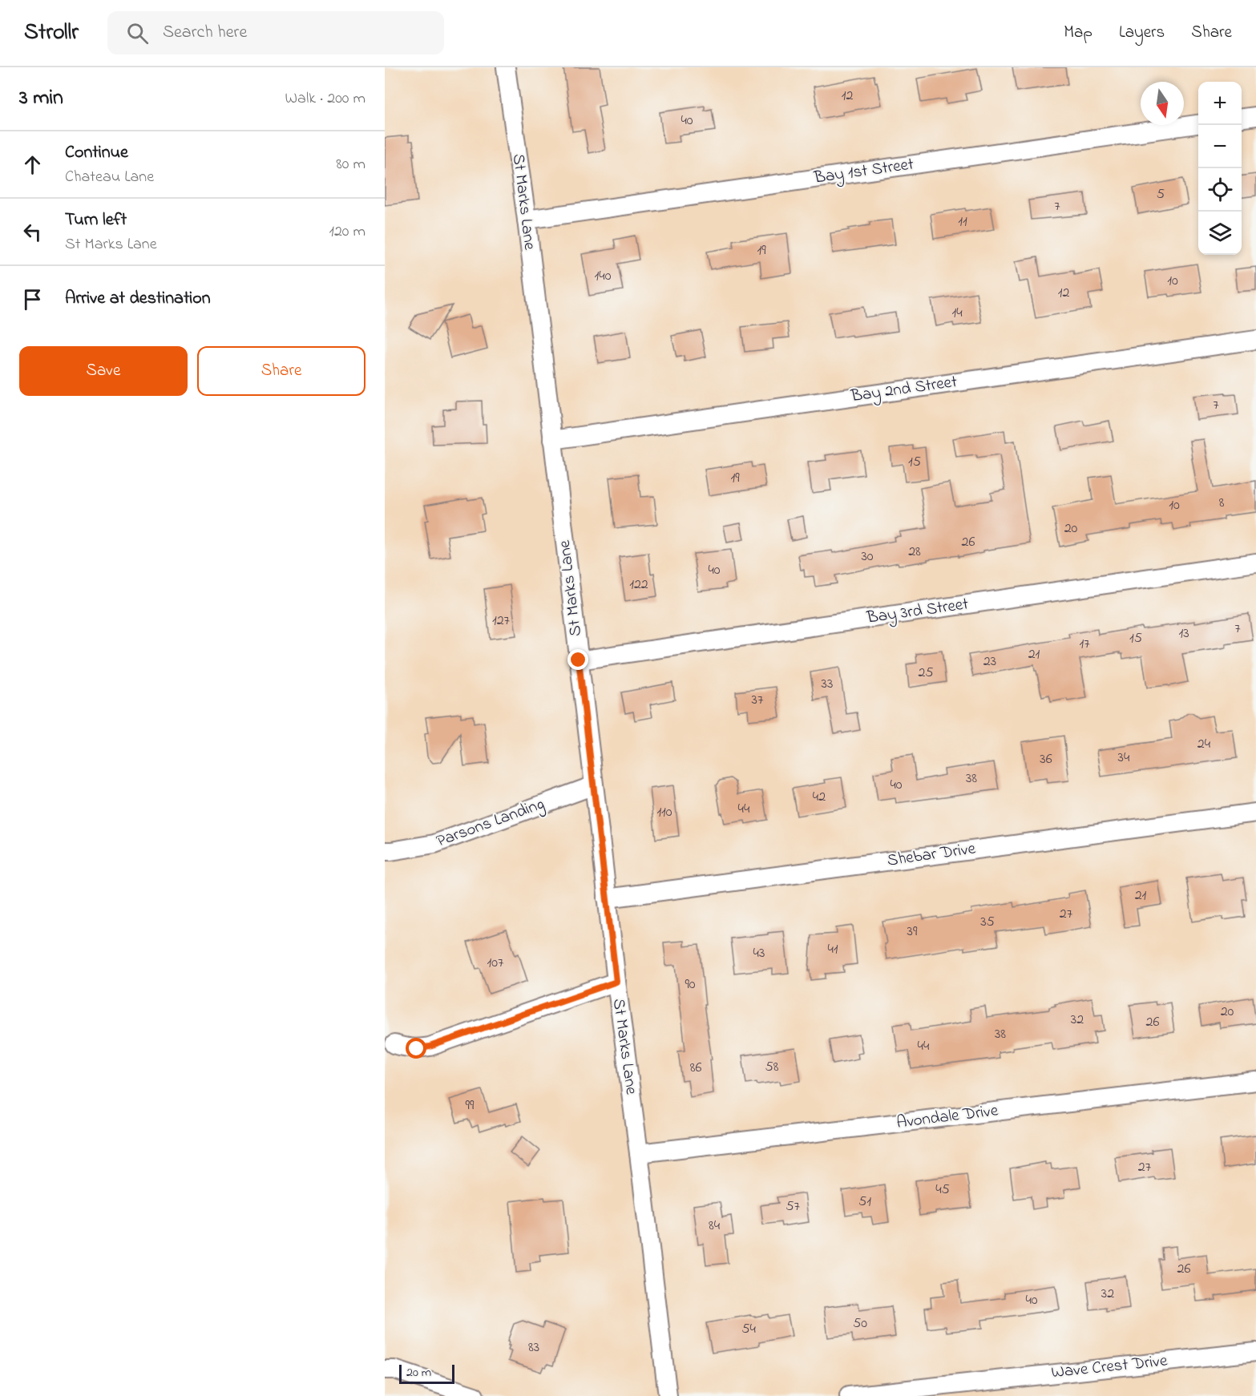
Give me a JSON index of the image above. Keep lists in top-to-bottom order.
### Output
{
  "streets": {
    "street": [
      "Bay 1st Street",
      "St Marks Lane",
      "Bay 2nd Street",
      "Bay 3rd Street",
      "Parsons Landing",
      "Shebar Drive",
      "Avondale Drive",
      "Wave Crest Drive"
    ]
  },
  "crossings": [
    ["Bay 1st Street", "St Marks Lane"],
    ["St Marks Lane", "Bay 2nd Street"],
    ["St Marks Lane", "Bay 3rd Street"],
    ["St Marks Lane", "Parsons Landing"],
    ["St Marks Lane", "Shebar Drive"],
    ["St Marks Lane", "Avondale Drive"]
  ],
  "house_numbers": [
    "12",
    "40",
    "5",
    "7",
    "11",
    "19",
    "140",
    "10",
    "12",
    "14",
    "7",
    "15",
    "19",
    "8",
    "10",
    "20",
    "26",
    "28",
    "30",
    "40",
    "122",
    "127",
    "7",
    "13",
    "15",
    "17",
    "21",
    "23",
    "25",
    "33",
    "37",
    "24",
    "34",
    "36",
    "38",
    "40",
    "42",
    "44",
    "110",
    "21",
    "27",
    "35",
    "39",
    "41",
    "43",
    "107",
    "90",
    "20",
    "32",
    "26",
    "38",
    "44",
    "58",
    "86",
    "99",
    "27",
    "45",
    "51",
    "57",
    "84",
    "26",
    "32",
    "40",
    "50",
    "54",
    "83"
  ],
  "scale_bar": "20 m",
  "north": "bottom",
  "page": {
    "header": "Strollr",
    "search": "Search here",
    "nav": ["Map", "Layers", "Share"],
    "heading": ["3 min", "Walk · 200 m"],
    "map_buttons": ["+", "−"],
    "list": [
      ["Continue", "Chateau Lane", "80 m"],
      ["Turn left", "St Marks Lane", "120 m"],
      "Arrive at destination"
    ],
    "buttons": ["Save", "Share"],
    "scale": "20 m"
  }
}
